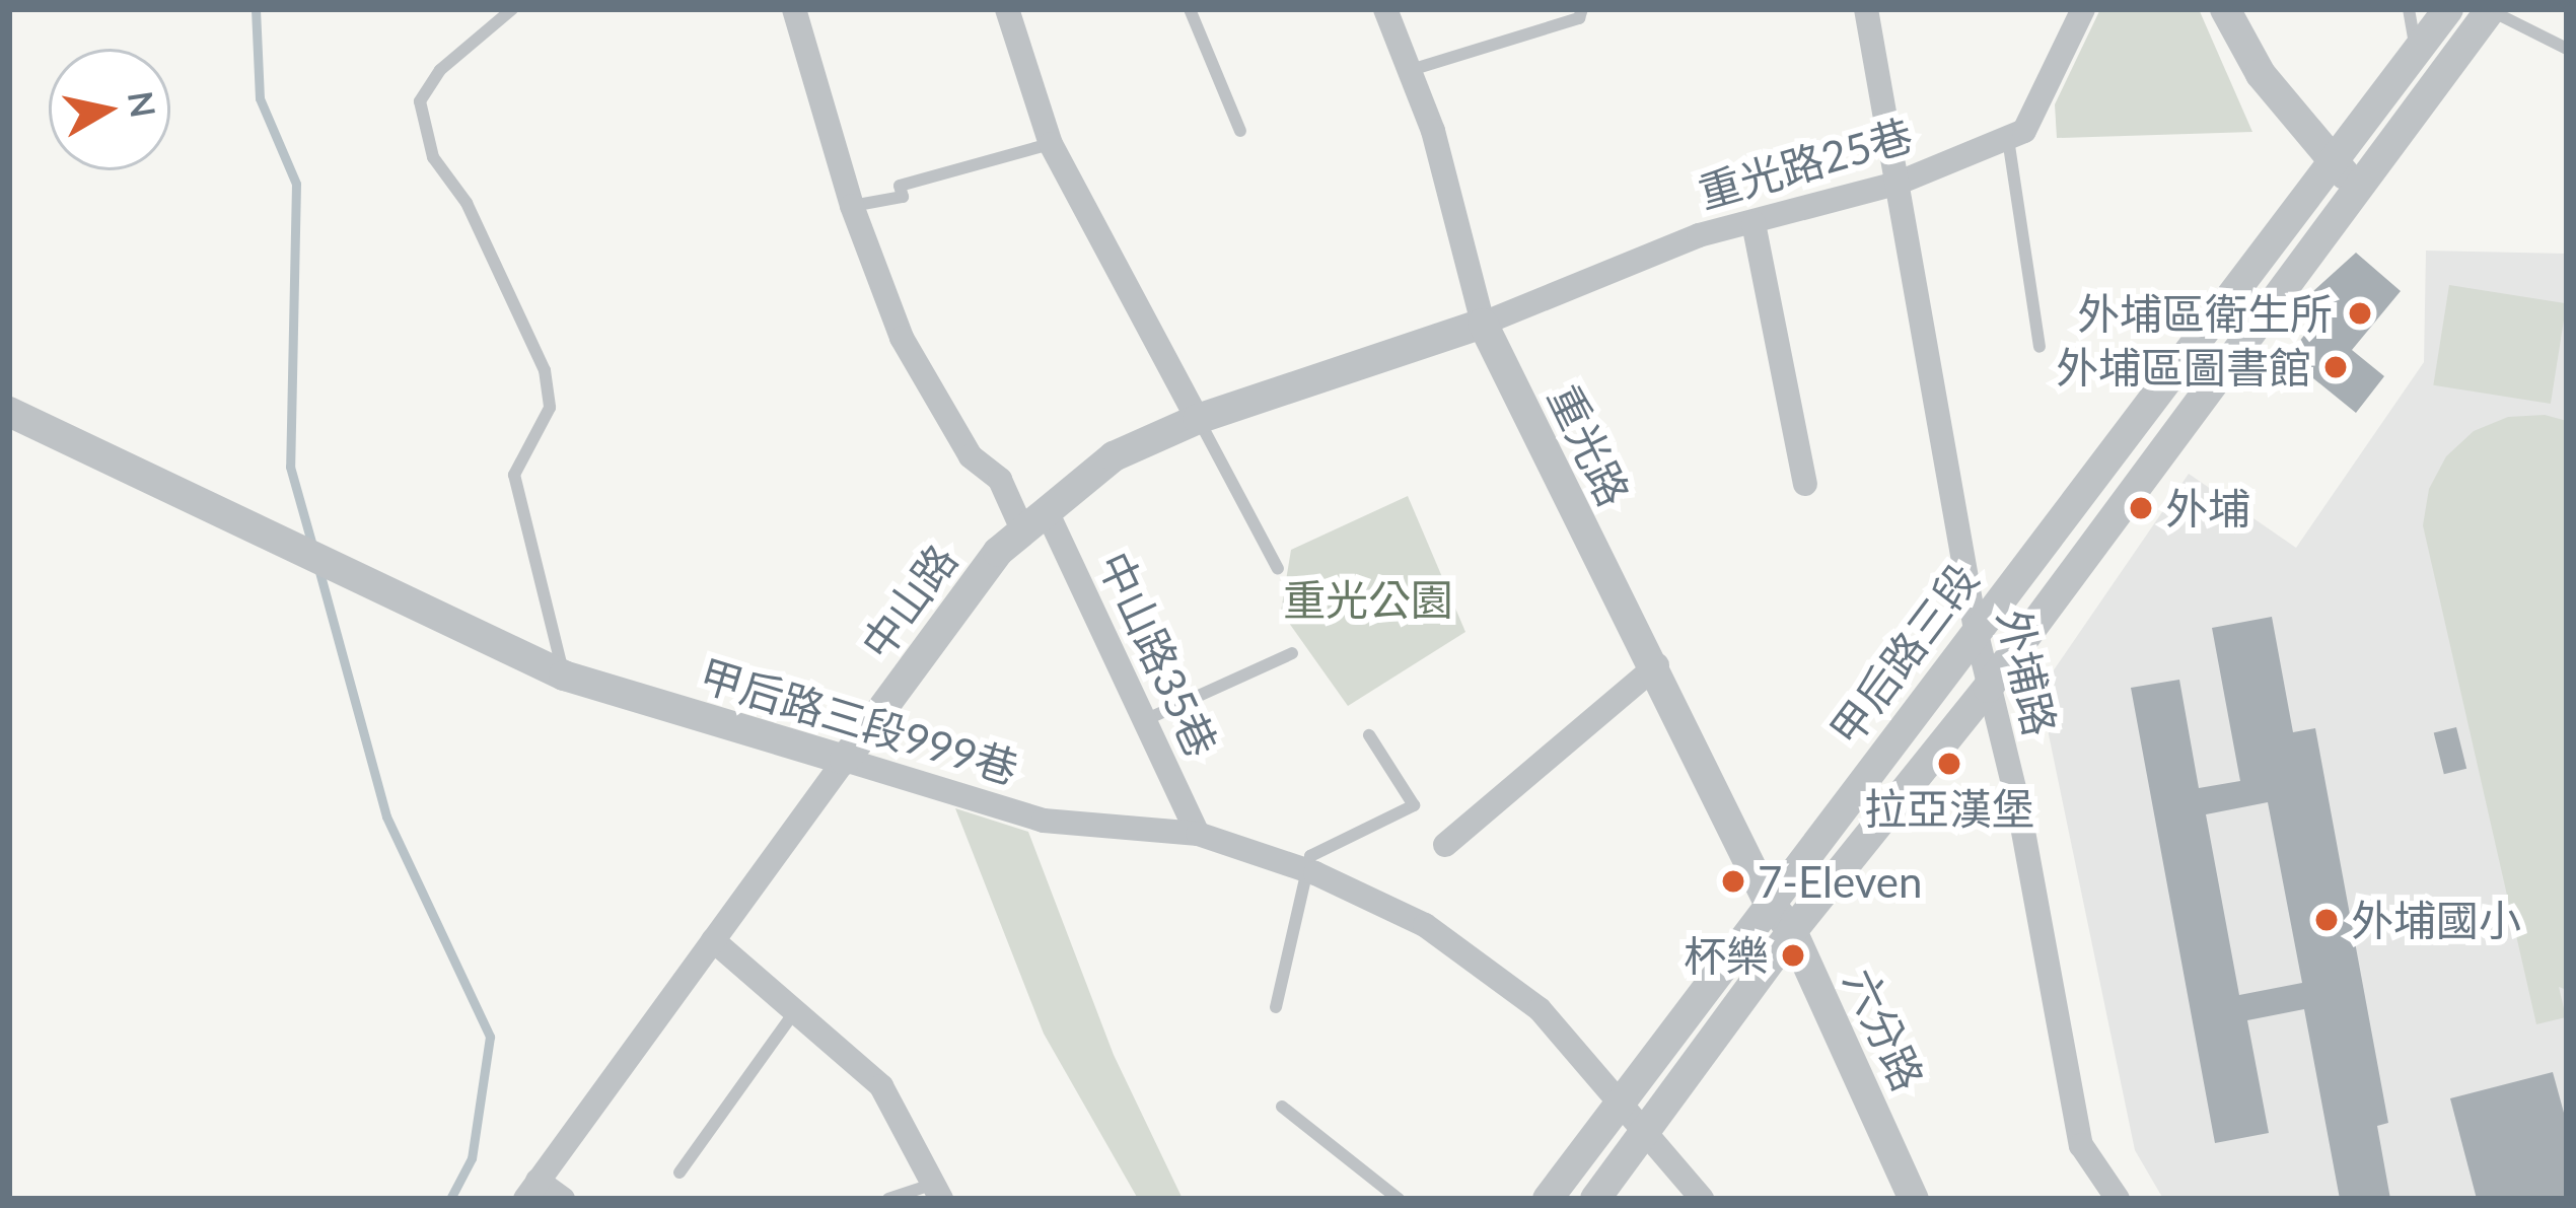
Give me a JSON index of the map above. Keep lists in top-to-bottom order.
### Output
{
  "streets": {
    "street": [
      "重光路25巷",
      "重光路",
      "中山路",
      "中山路35巷",
      "甲后路三段",
      "外埔路",
      "甲后路三段999巷",
      "六分路"
    ]
  },
  "crossings": [
    ["重光路25巷", "重光路"],
    ["重光路25巷", "中山路"],
    ["重光路25巷", "外埔路"],
    ["重光路", "中山路"],
    ["重光路", "甲后路三段"],
    ["重光路", "六分路"],
    ["中山路", "中山路35巷"],
    ["中山路", "甲后路三段999巷"],
    ["中山路35巷", "甲后路三段999巷"],
    ["甲后路三段", "外埔路"],
    ["甲后路三段", "甲后路三段999巷"],
    ["甲后路三段", "六分路"]
  ],
  "parks": ["重光公園"],
  "places": [
    "外埔區衛生所",
    "外埔區圖書館",
    "外埔",
    "拉亞漢堡",
    "7-Eleven",
    "外埔國小",
    "杯樂"
  ],
  "north": "right"
}
